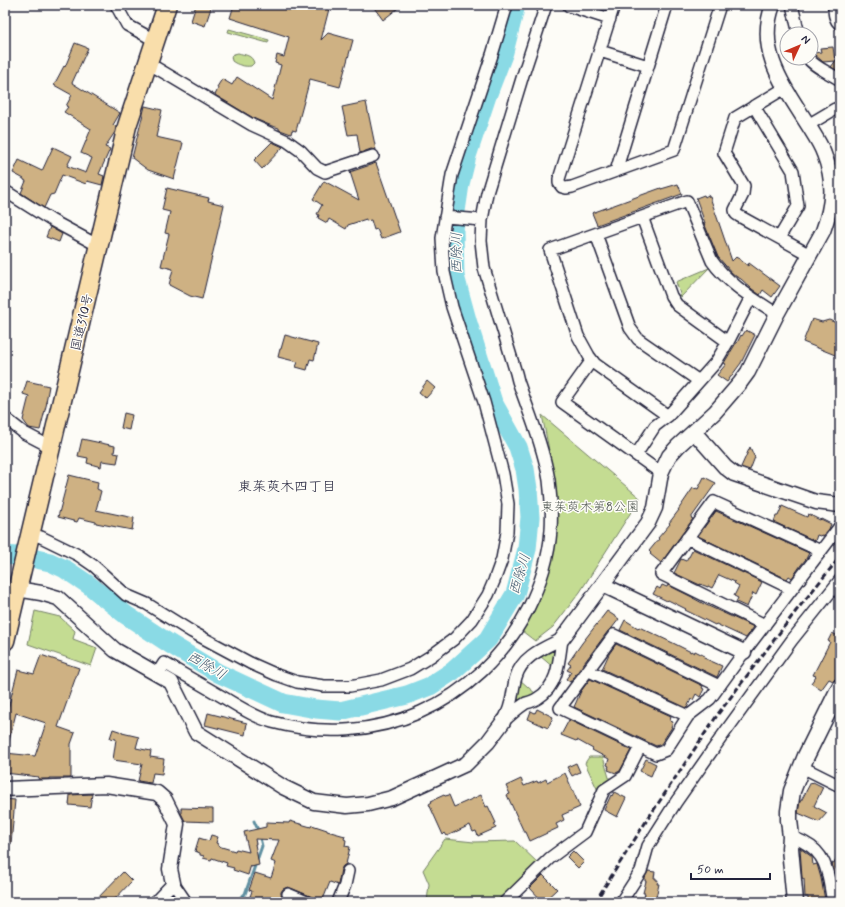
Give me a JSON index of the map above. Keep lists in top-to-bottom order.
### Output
{
  "streets": {
    "highway": ["国道310号"]
  },
  "districts": ["東茱萸木四丁目"],
  "water": ["西除川"],
  "parks": ["東茱萸木第8公園"],
  "scale_bar": "50 m",
  "north": "top right"
}
